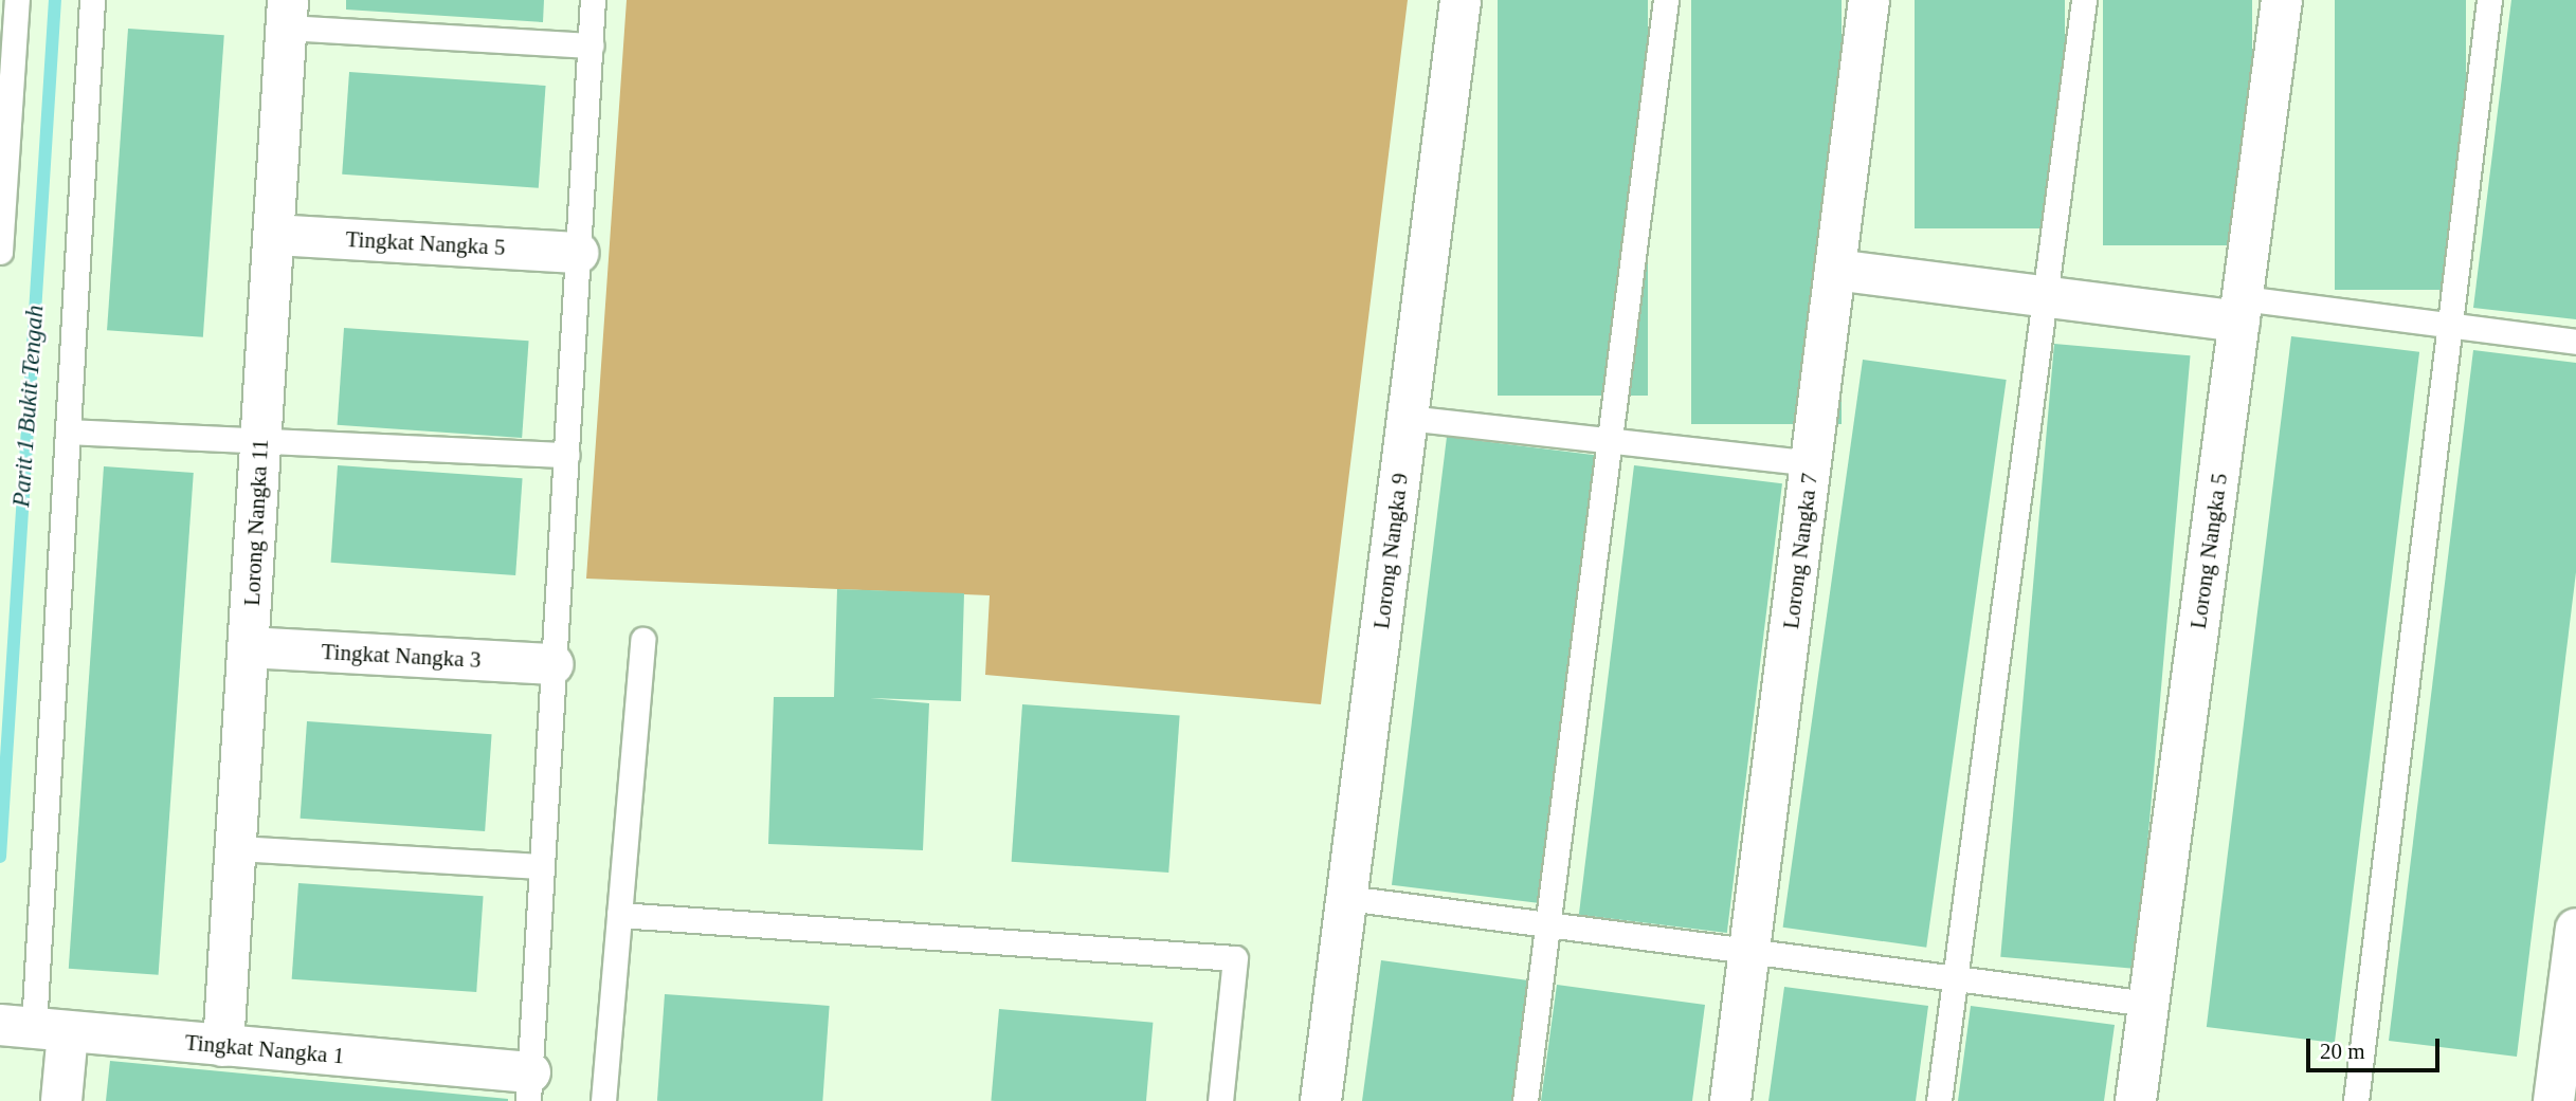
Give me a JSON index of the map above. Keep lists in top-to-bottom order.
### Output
{
  "streets": {
    "street": [
      "Tingkat Nangka 5",
      "Lorong Nangka 11",
      "Lorong Nangka 9",
      "Lorong Nangka 7",
      "Lorong Nangka 5",
      "Tingkat Nangka 3",
      "Tingkat Nangka 1"
    ]
  },
  "crossings": [
    ["Tingkat Nangka 5", "Lorong Nangka 11"],
    ["Lorong Nangka 11", "Tingkat Nangka 3"],
    ["Lorong Nangka 11", "Tingkat Nangka 1"]
  ],
  "water": ["Parit 1 Bukit Tengah"],
  "scale_bar": "20 m"
}
